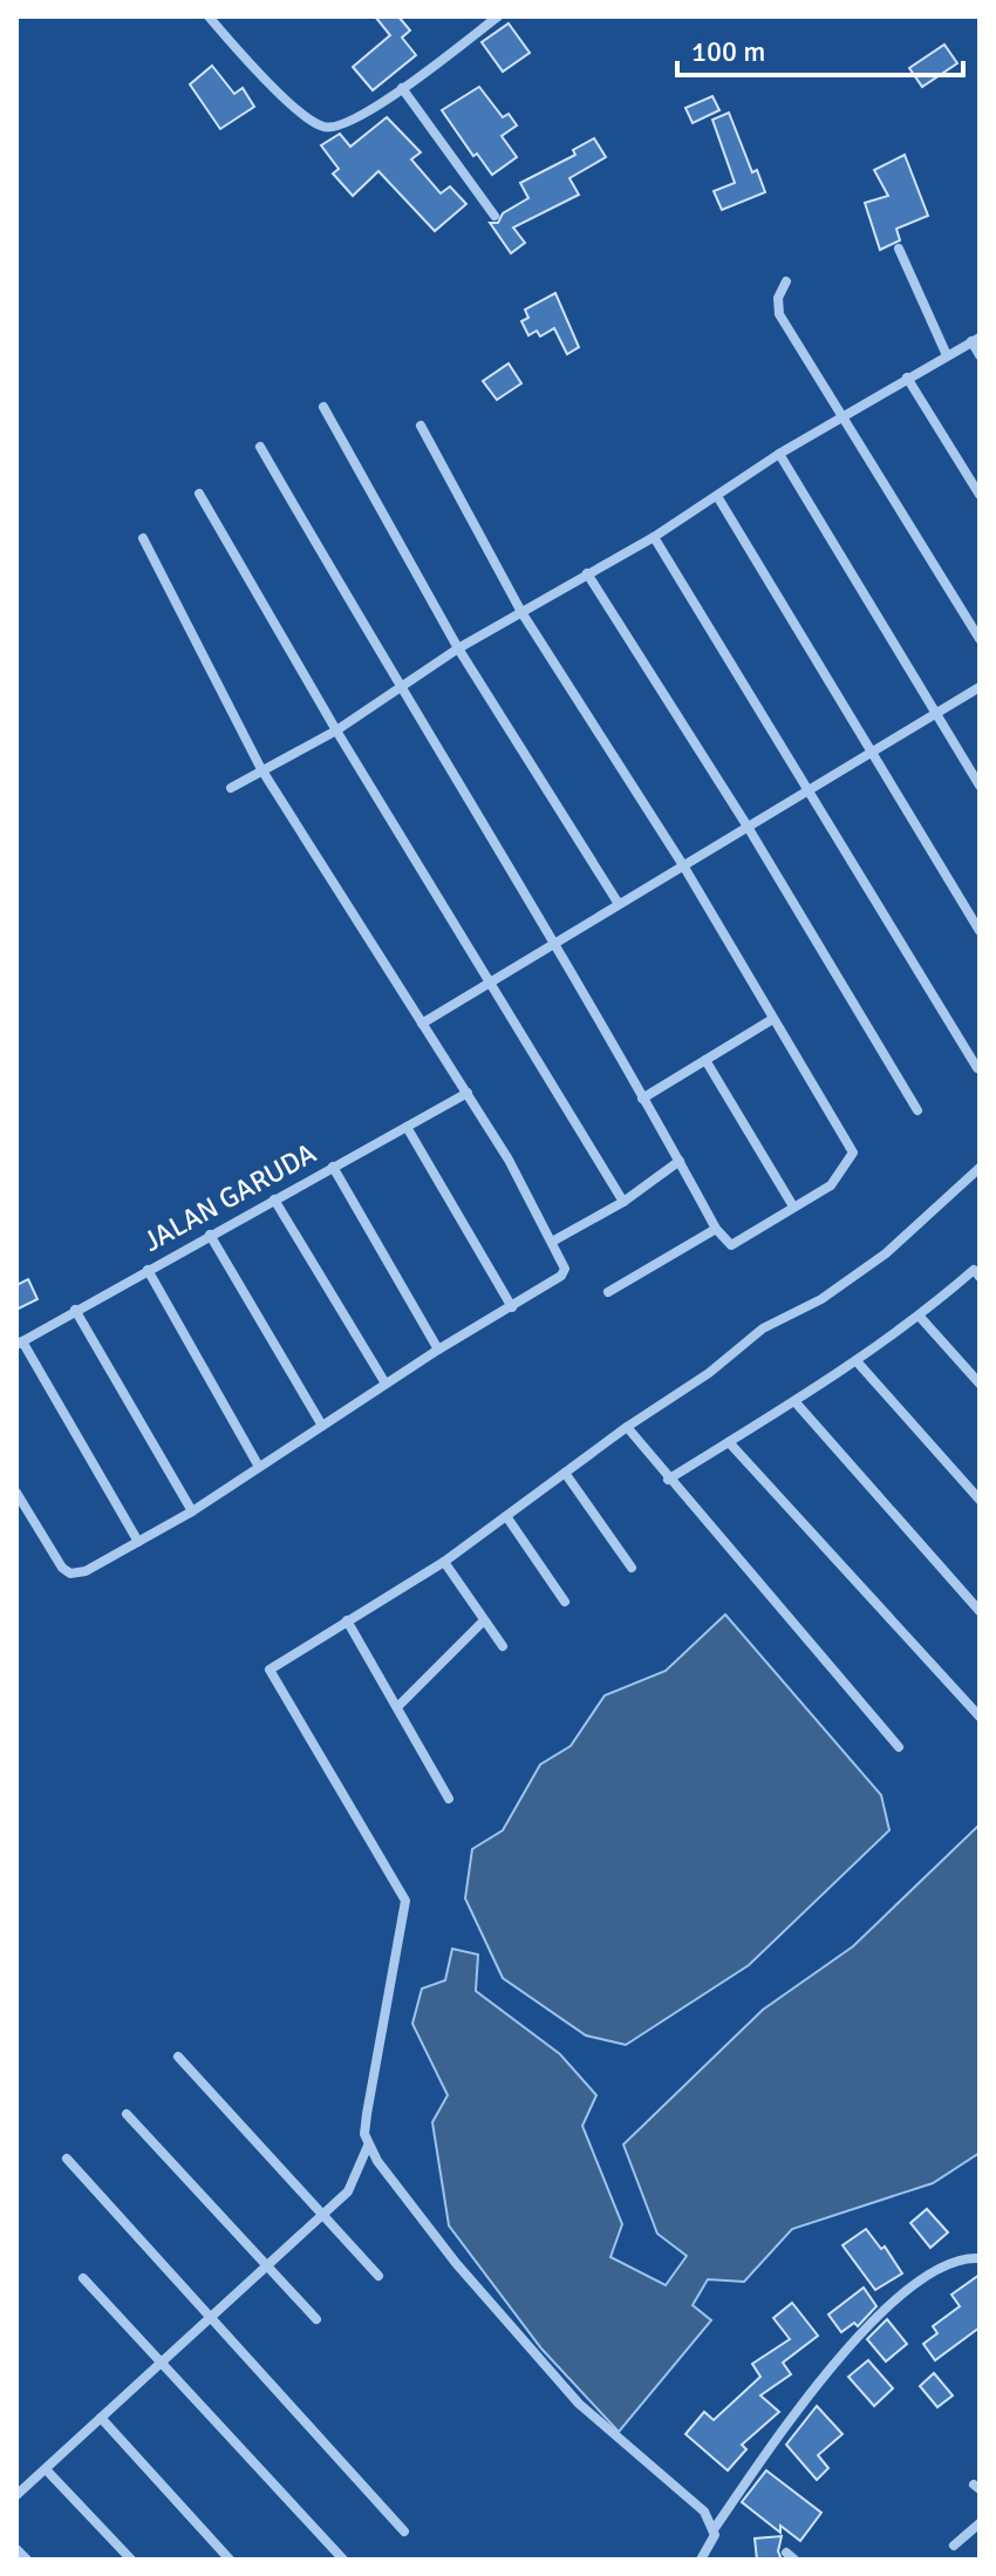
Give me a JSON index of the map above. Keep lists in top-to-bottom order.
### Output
{
  "streets": {
    "street": ["JALAN GARUDA"]
  },
  "scale_bar": "100 m"
}
